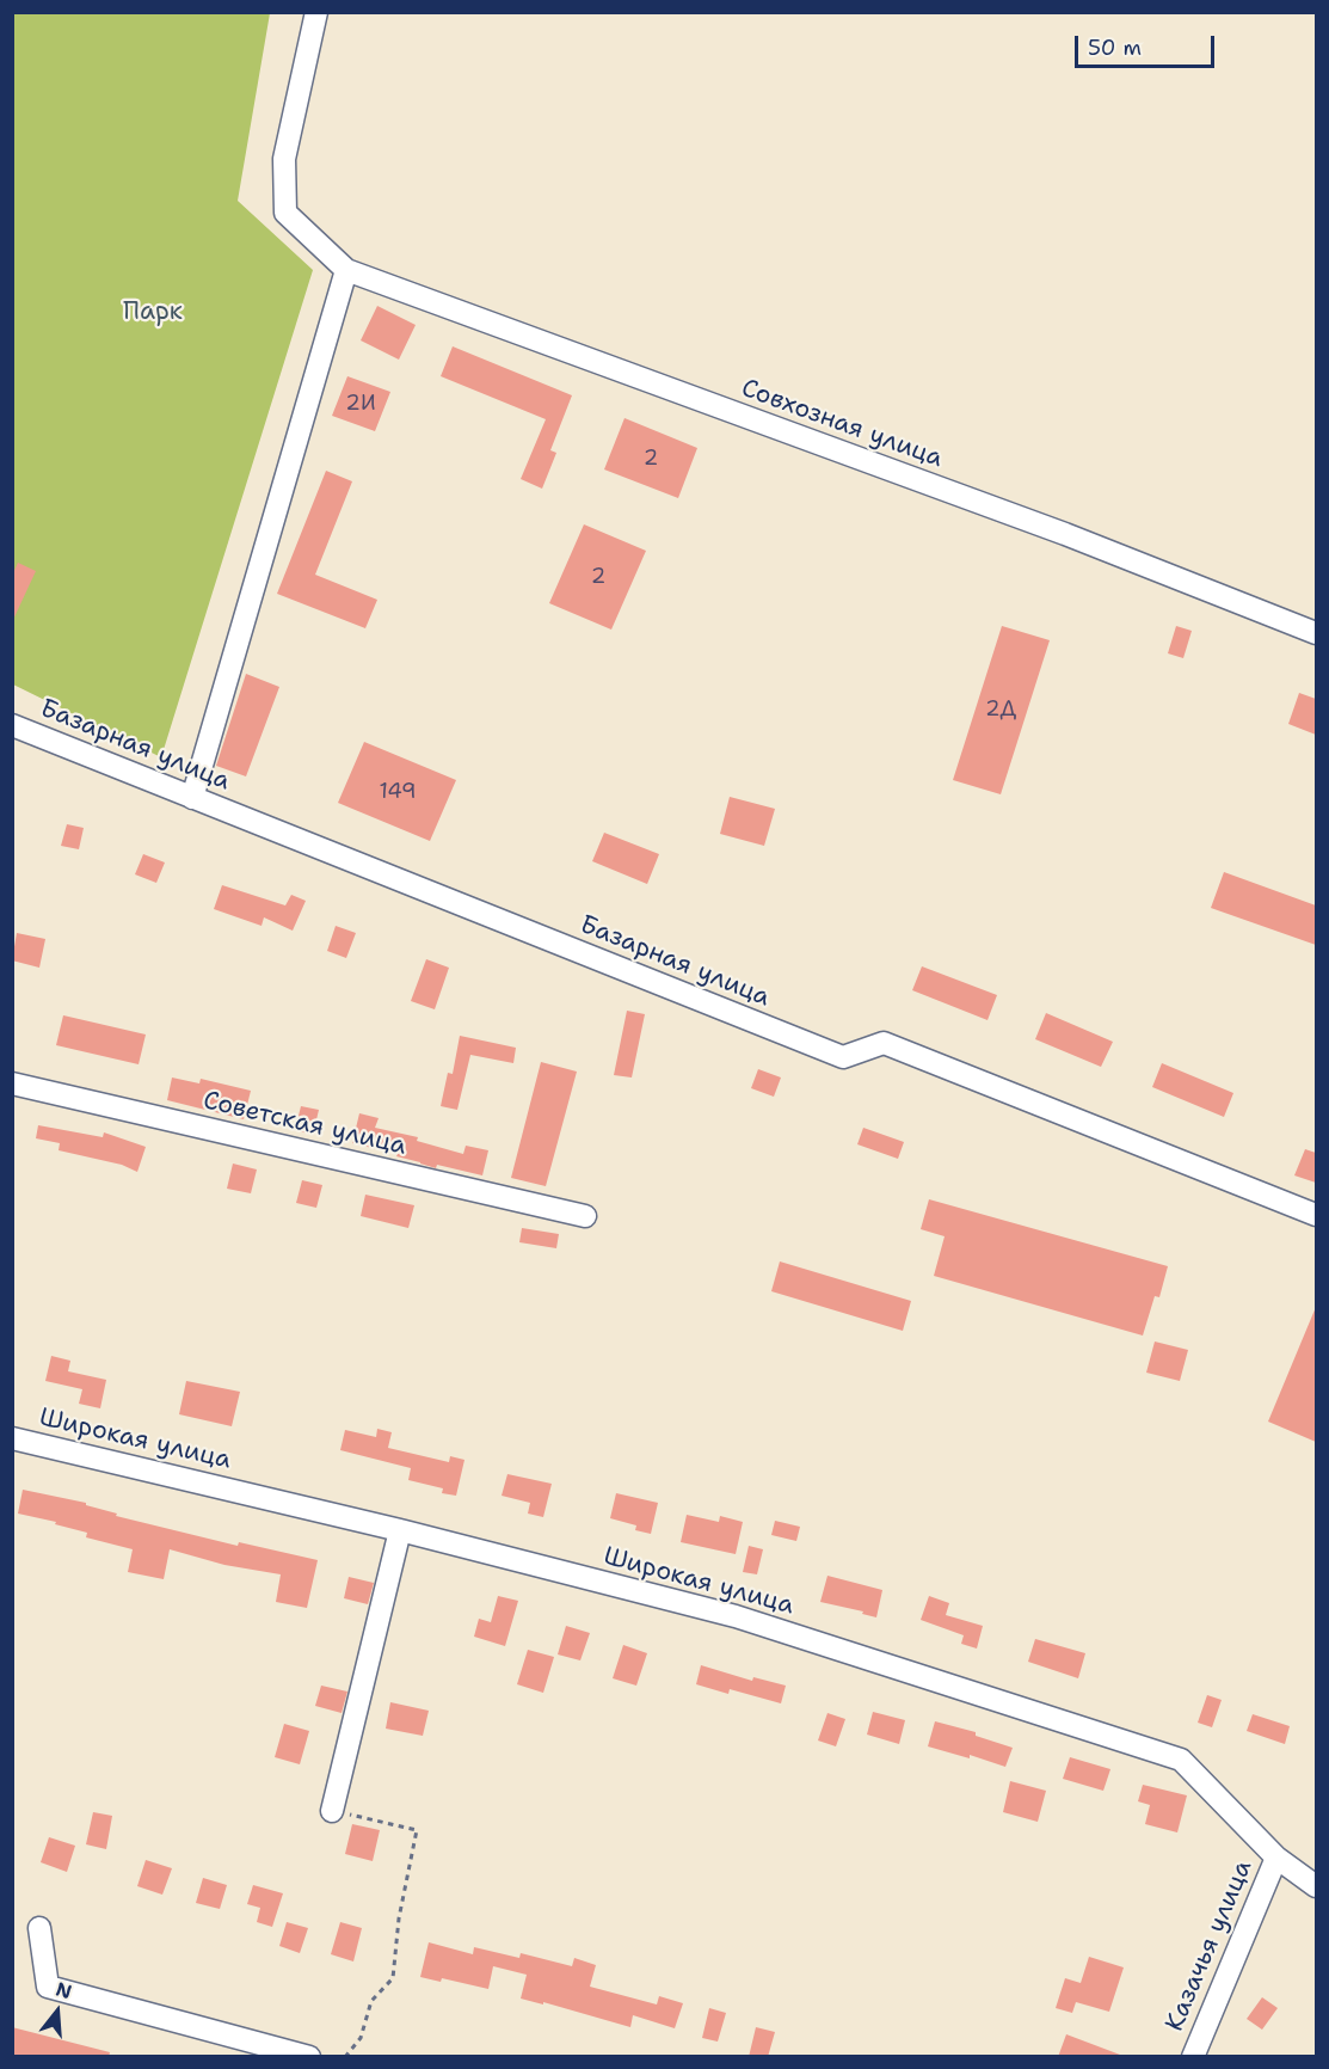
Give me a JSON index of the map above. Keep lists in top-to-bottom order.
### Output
{
  "streets": {
    "street": [
      "Совхозная улица",
      "Базарная улица",
      "Советская улица",
      "Широкая улица",
      "Казачья улица"
    ]
  },
  "crossings": [
    ["Широкая улица", "Казачья улица"]
  ],
  "parks": ["Парк"],
  "house_numbers": [
    "2И",
    "2",
    "2",
    "2Д",
    "149"
  ],
  "scale_bar": "50 m",
  "north": "top"
}
